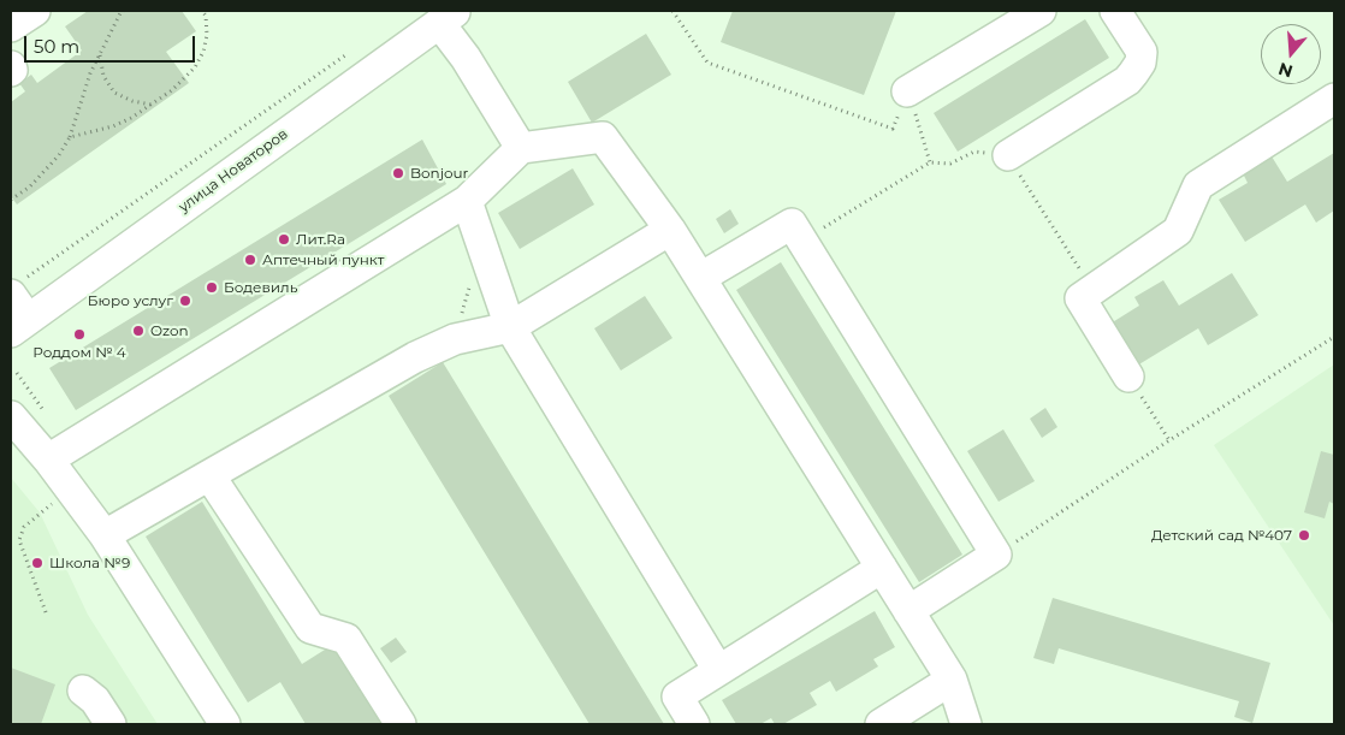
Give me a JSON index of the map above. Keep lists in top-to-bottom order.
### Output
{
  "streets": {
    "street": ["улица Новаторов"]
  },
  "places": [
    "Bonjour",
    "Лит.Ra",
    "Аптечный пункт",
    "Бодевиль",
    "Бюро услуг",
    "Ozon",
    "Роддом № 4",
    "Детский сад №407",
    "Школа №9"
  ],
  "scale_bar": "50 m",
  "north": "bottom"
}
